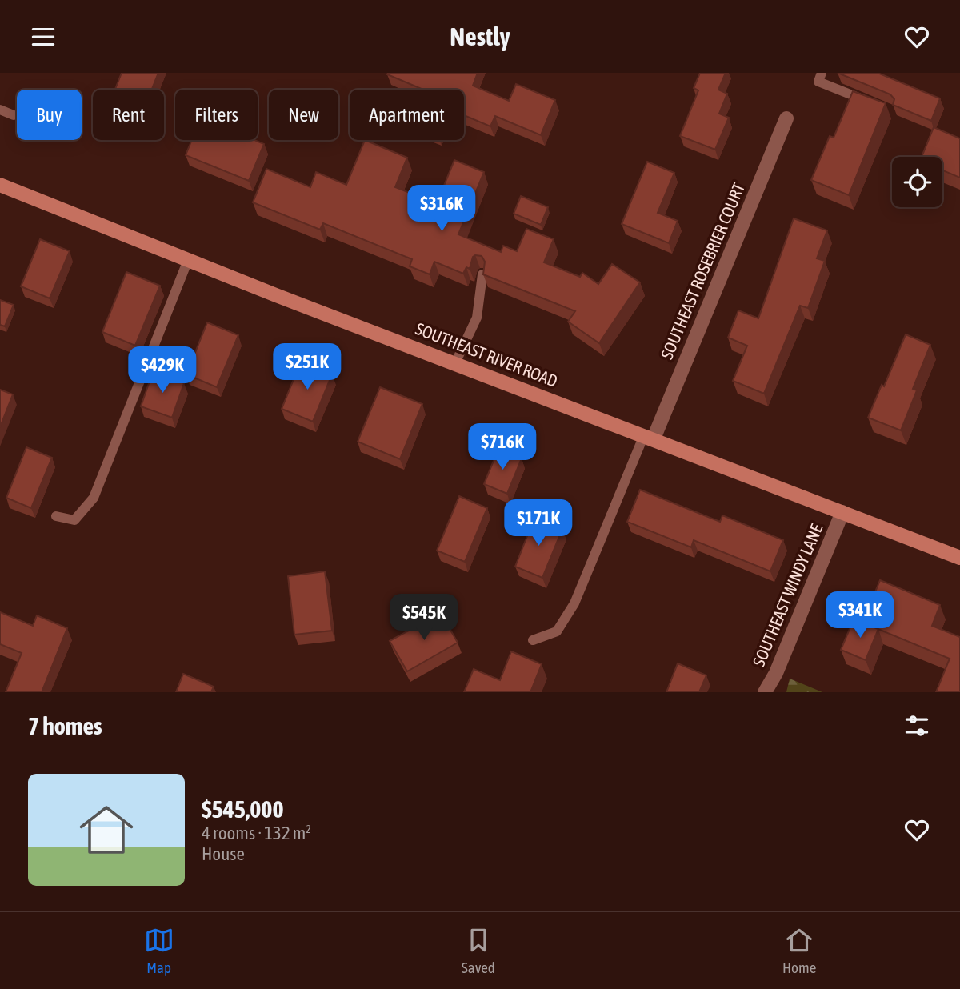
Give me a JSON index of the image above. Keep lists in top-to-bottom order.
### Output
{
  "streets": {
    "street": ["SOUTHEAST ROSEBRIER COURT", "SOUTHEAST RIVER ROAD", "SOUTHEAST WINDY LANE"]
  },
  "crossings": [
    ["SOUTHEAST ROSEBRIER COURT", "SOUTHEAST RIVER ROAD"],
    ["SOUTHEAST RIVER ROAD", "SOUTHEAST WINDY LANE"]
  ],
  "page": {
    "header": "Nestly",
    "chip": [
      "Buy",
      "Rent",
      "Filters",
      "New",
      "Apartment"
    ],
    "price": [
      "$316K",
      "$251K",
      "$429K",
      "$716K",
      "$171K",
      "$341K",
      "$545K"
    ],
    "heading": "7 homes",
    "list": [
      {
        "name": "$545,000",
        "note": "4 rooms · 132 m² · House"
      }
    ],
    "tabs": ["Map", "Saved", "Home"]
  }
}
